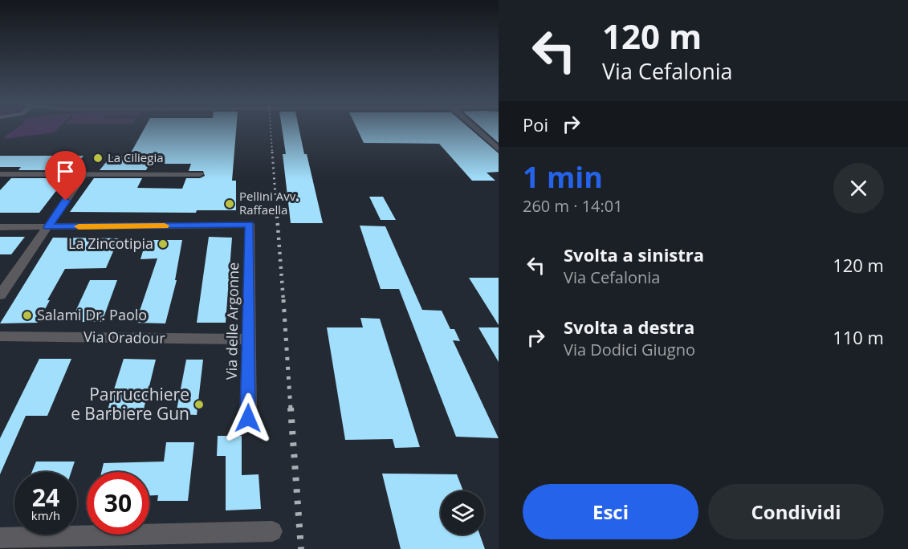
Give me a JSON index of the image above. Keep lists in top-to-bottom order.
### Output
{
  "streets": {
    "street": ["Via delle Argonne", "Via Oradour"]
  },
  "crossings": [
    ["Via delle Argonne", "Via Oradour"]
  ],
  "places": [
    "La Ciliegia",
    "Pellini Avv. Raffaella",
    "La Zincotipia",
    "Salami Dr. Paolo",
    "Parrucchiere e Barbiere Gun"
  ],
  "page": {
    "turn": ["120 m", "Via Cefalonia"],
    "then": "Poi",
    "heading": ["1 min", "260 m · 14:01"],
    "list": [
      {
        "name": "Svolta a sinistra",
        "note": "Via Cefalonia",
        "value": "120 m"
      },
      {
        "name": "Svolta a destra",
        "note": "Via Dodici Giugno",
        "value": "110 m"
      }
    ],
    "speed": "24 km/h",
    "limit": "30",
    "buttons": ["Esci", "Condividi"]
  }
}
